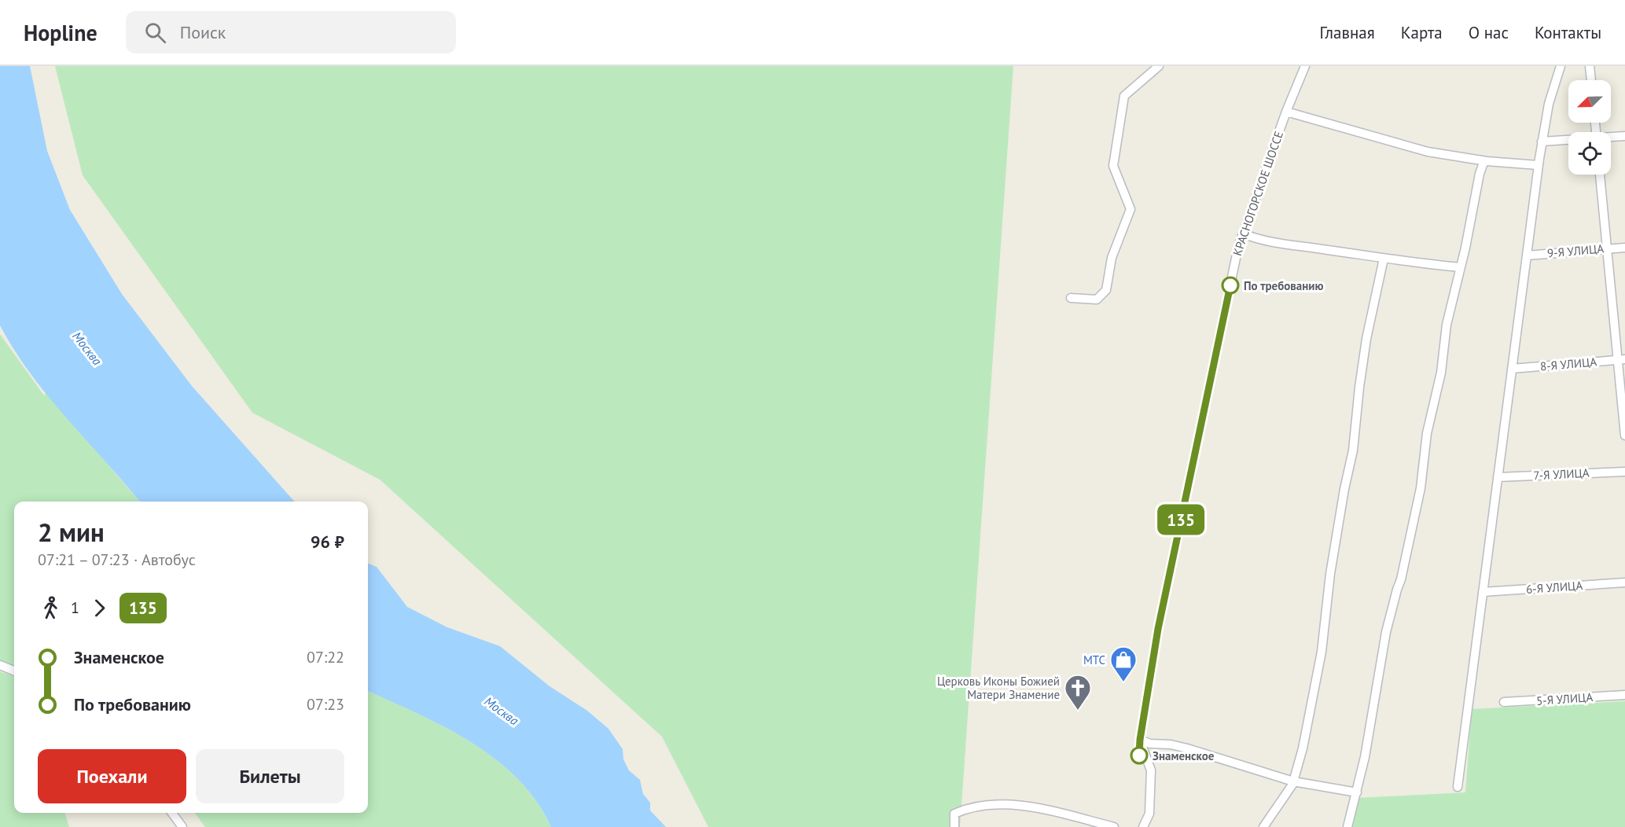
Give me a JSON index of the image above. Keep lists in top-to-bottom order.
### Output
{
  "streets": {
    "street": [
      "КРАСНОГОРСКОЕ ШОССЕ",
      "9-Я УЛИЦА",
      "8-Я УЛИЦА",
      "7-Я УЛИЦА",
      "6-Я УЛИЦА",
      "5-Я УЛИЦА"
    ]
  },
  "water": ["Москва"],
  "places": {
    "other": ["По требованию", "Знаменское"],
    "shop": ["МТС"],
    "church": ["Церковь Иконы Божией Матери Знамение"]
  },
  "lines": ["bus line 135"],
  "north": "bottom left",
  "page": {
    "header": "Hopline",
    "search": "Поиск",
    "nav": [
      "Главная",
      "Карта",
      "О нас",
      "Контакты"
    ],
    "on_map": "135",
    "heading": ["2 мин", "07:21 – 07:23 · Автобус", "96 ₽"],
    "legs": ["1", "135"],
    "list": [
      {
        "name": "Знаменское",
        "value": "07:22"
      },
      {
        "name": "По требованию",
        "value": "07:23"
      }
    ],
    "buttons": ["Поехали", "Билеты"]
  }
}
